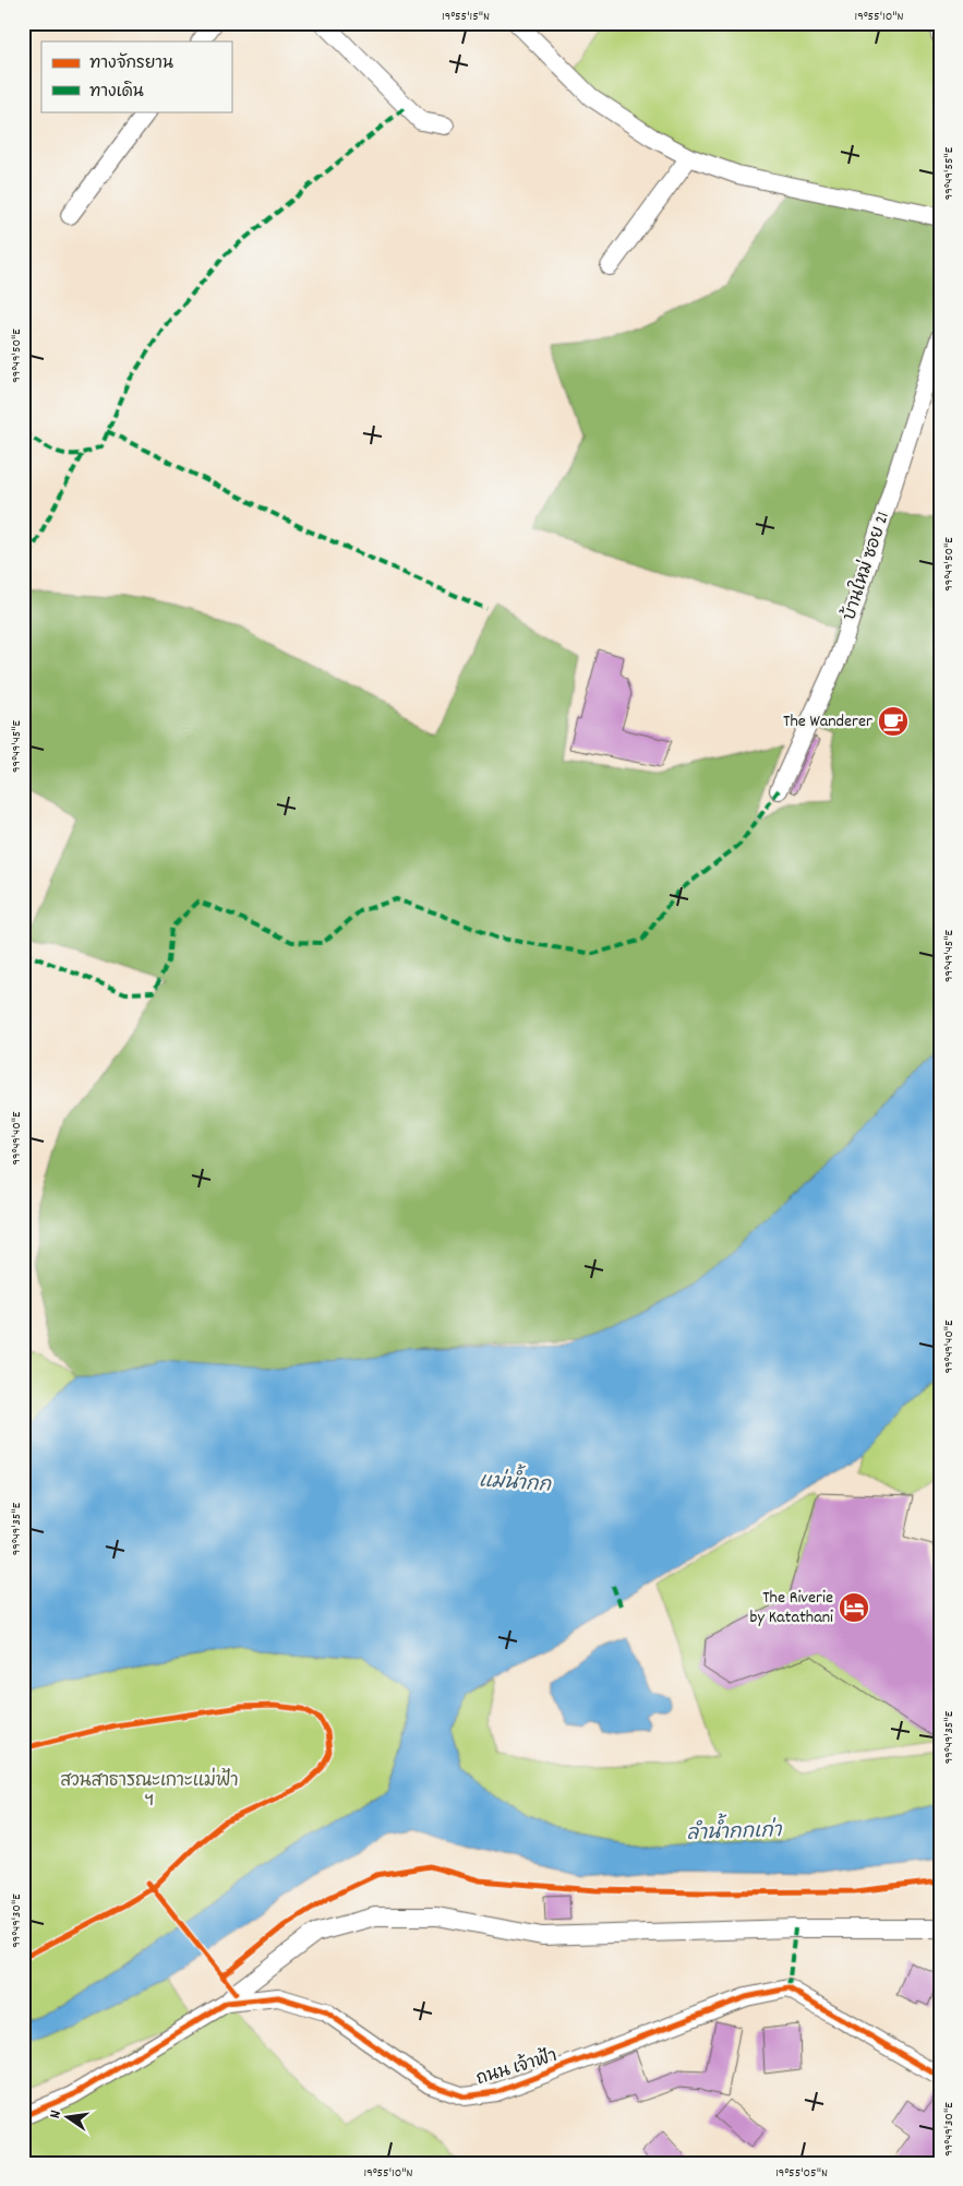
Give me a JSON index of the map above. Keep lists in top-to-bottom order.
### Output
{
  "streets": {
    "street": ["บ้านใหม่ ซอย 21", "ถนน เจ้าฟ้า"]
  },
  "water": ["แม่น้ำกก", "ลำน้ำกกเก่า"],
  "parks": ["สวนสาธารณะเกาะแม่ฟ้า ฯ"],
  "places": {
    "cafe": ["The Wanderer"],
    "hotel": ["The Riverie by Katathani"]
  },
  "legend": ["ทางจักรยาน", "ทางเดิน"],
  "north": "left",
  "coordinates": [
    "19°55'15\"N",
    "19°55'10\"N",
    "99°49'55\"E",
    "99°49'50\"E",
    "99°49'45\"E",
    "99°49'40\"E",
    "99°49'35\"E",
    "99°49'30\"E",
    "19°55'05\"N"
  ]
}
